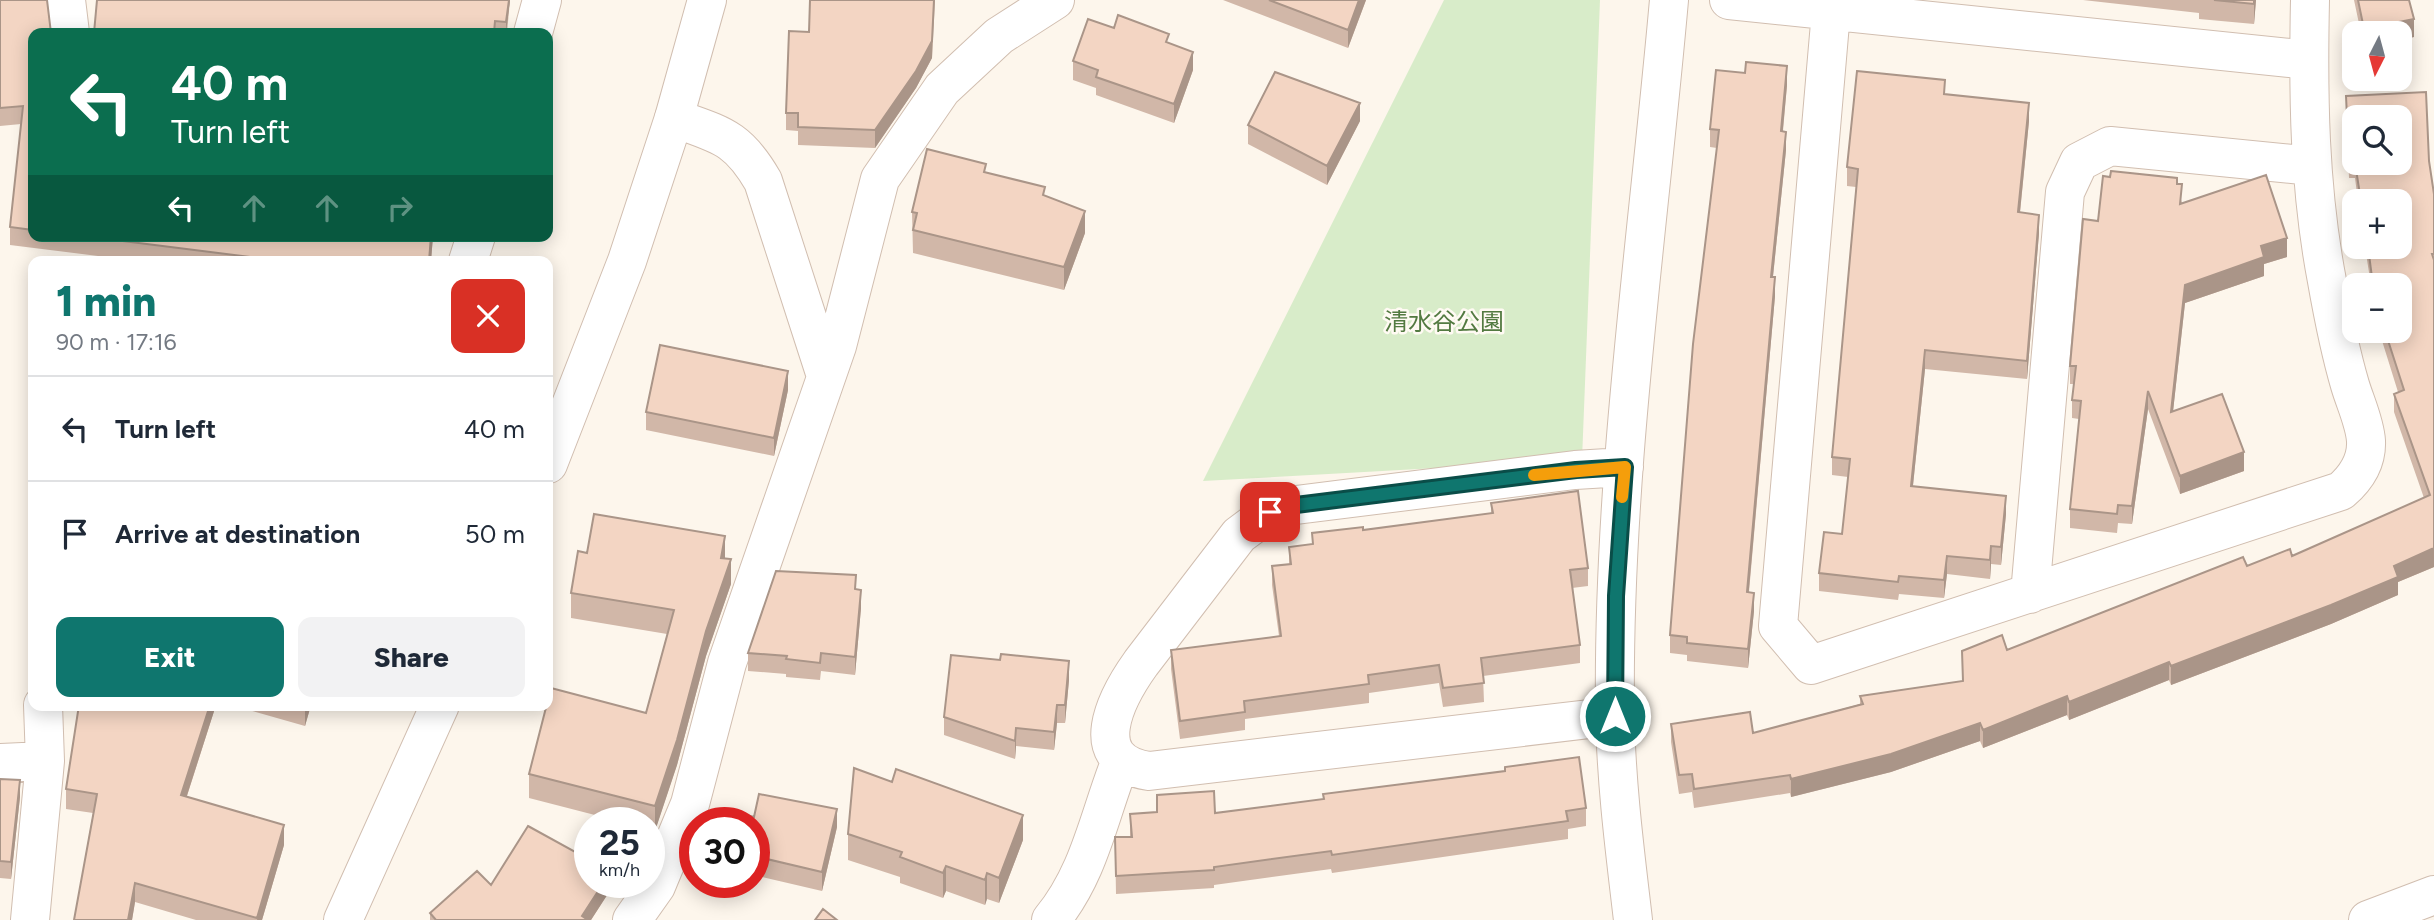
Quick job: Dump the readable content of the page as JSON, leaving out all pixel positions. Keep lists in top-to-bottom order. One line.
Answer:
{"parks":["清水谷公園"],"north":"bottom","page":{"map_buttons":["+","−"],"turn":["40 m","Turn left"],"heading":["1 min","90 m · 17:16"],"list":[{"name":"Turn left","value":"40 m"},{"name":"Arrive at destination","value":"50 m"}],"buttons":["Exit","Share"],"speed":"25 km/h","limit":"30"}}
